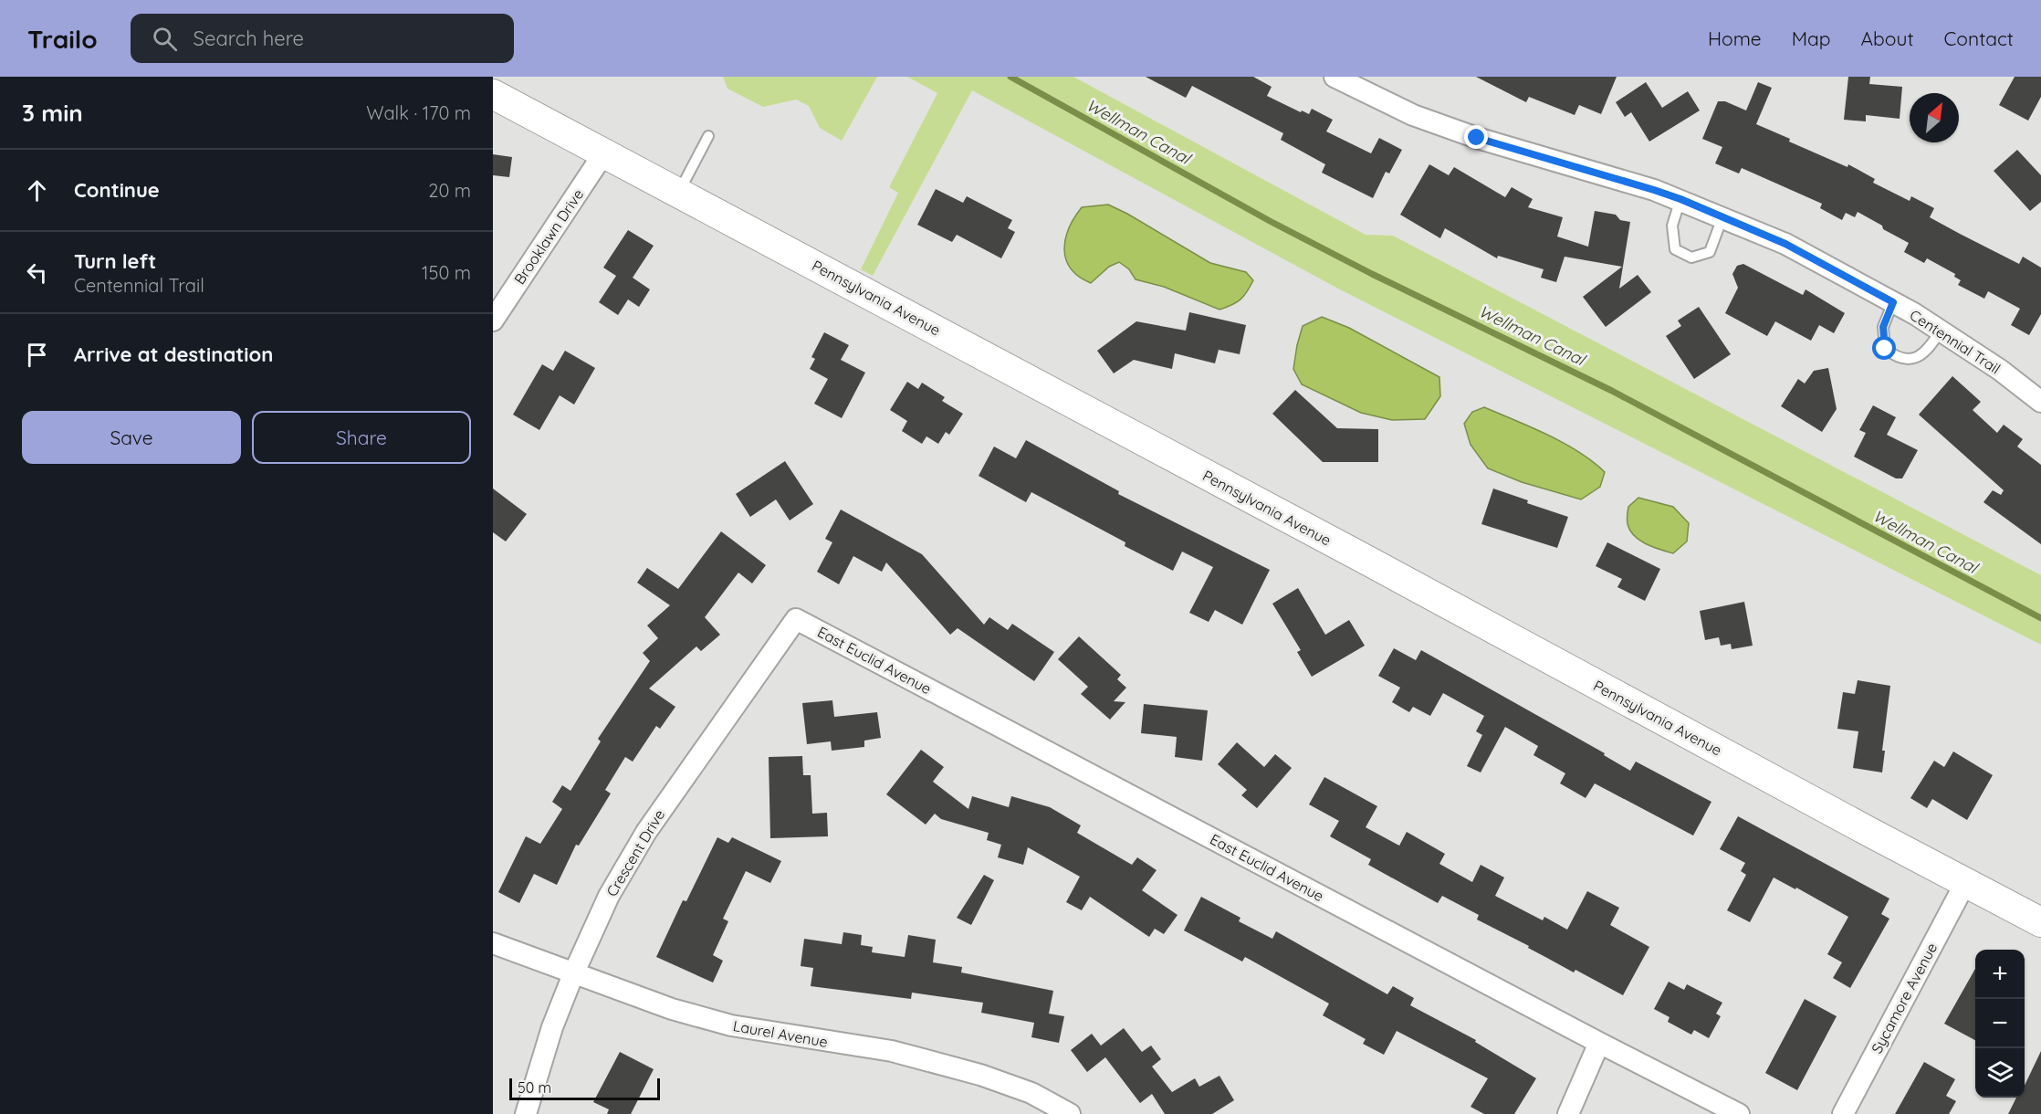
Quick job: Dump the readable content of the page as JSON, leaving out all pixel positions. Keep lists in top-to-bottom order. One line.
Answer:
{"streets":{"street":["Brooklawn Drive","Pennsylvania Avenue","Centennial Trail","East Euclid Avenue","Crescent Drive","Sycamore Avenue","Laurel Avenue"]},"crossings":[["Brooklawn Drive","Pennsylvania Avenue"],["Pennsylvania Avenue","Sycamore Avenue"],["East Euclid Avenue","Crescent Drive"],["Crescent Drive","Laurel Avenue"]],"water":["Wellman Canal"],"scale_bar":"50 m","north":"top right","page":{"header":"Trailo","search":"Search here","nav":["Home","Map","About","Contact"],"heading":["3 min","Walk · 170 m"],"list":[["Continue","20 m"],["Turn left","Centennial Trail","150 m"],"Arrive at destination"],"buttons":["Save","Share"],"map_buttons":["+","−"],"scale":"50 m"}}
